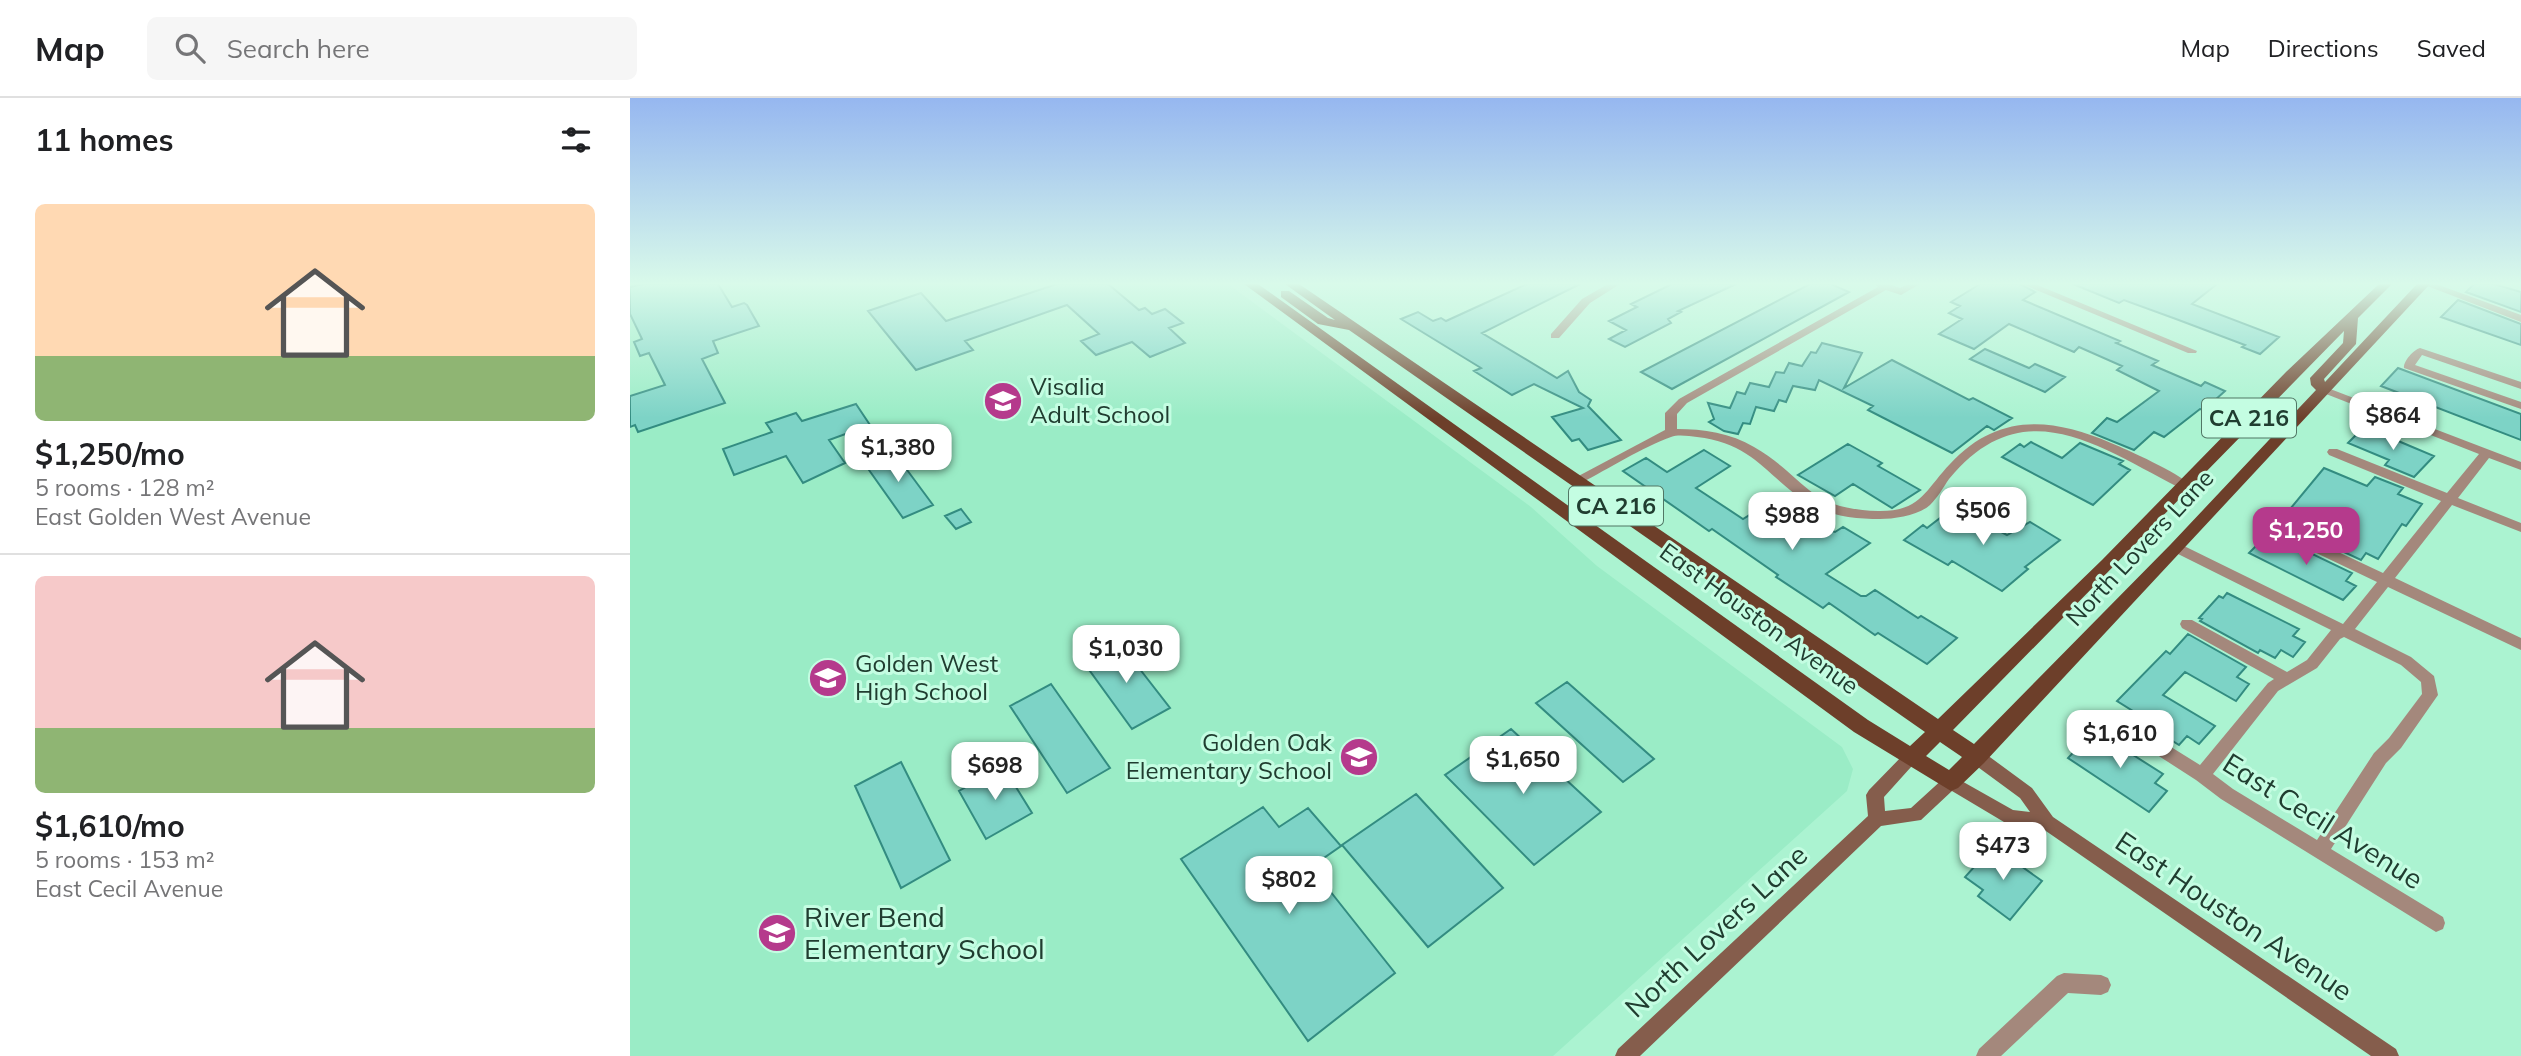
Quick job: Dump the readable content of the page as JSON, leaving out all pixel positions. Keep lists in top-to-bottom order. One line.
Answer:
{"streets":{"main road":["CA 216","North Lovers Lane","East Houston Avenue"],"street":["East Cecil Avenue"]},"crossings":[["North Lovers Lane","East Houston Avenue"]],"places":{"school or university":["Visalia Adult School","Golden West High School","Golden Oak Elementary School","River Bend Elementary School"]},"page":{"header":"Map","search":"Search here","nav":["Map","Directions","Saved"],"heading":"11 homes","list":[{"name":"$1,250/mo","note":"5 rooms · 128 m² · East Golden West Avenue"},{"name":"$1,610/mo","note":"5 rooms · 153 m² · East Cecil Avenue"}],"price":["$864","$1,380","$506","$988","$1,250","$1,030","$1,610","$1,650","$698","$473","$802"]}}
